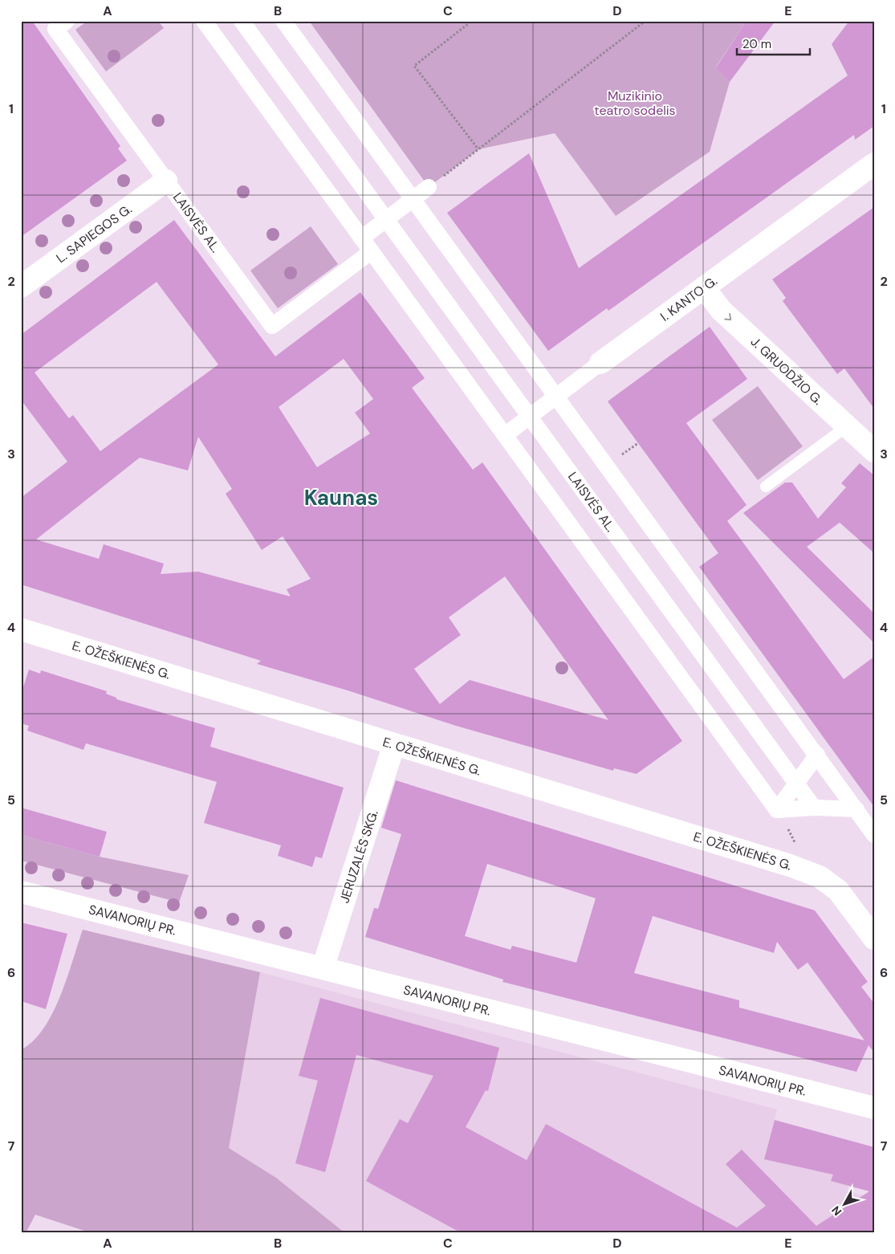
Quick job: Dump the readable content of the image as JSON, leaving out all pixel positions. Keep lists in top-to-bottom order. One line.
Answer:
{"streets":{"street":["LAISVĖS AL.","L. SAPIEGOS G.","I. KANTO G.","J. GRUODŽIO G.","E. OŽEŠKIENĖS G.","JERUZALĖS SKG.","SAVANORIŲ PR."]},"crossings":[["LAISVĖS AL.","L. SAPIEGOS G."],["LAISVĖS AL.","I. KANTO G."],["I. KANTO G.","J. GRUODŽIO G."],["E. OŽEŠKIENĖS G.","JERUZALĖS SKG."],["JERUZALĖS SKG.","SAVANORIŲ PR."]],"districts":["Kaunas"],"parks":["Muzikinio teatro sodelis"],"scale_bar":"20 m","north":"bottom left","grid":{"columns":["A","B","C","D","E"],"rows":["1","2","3","4","5","6","7"]}}
